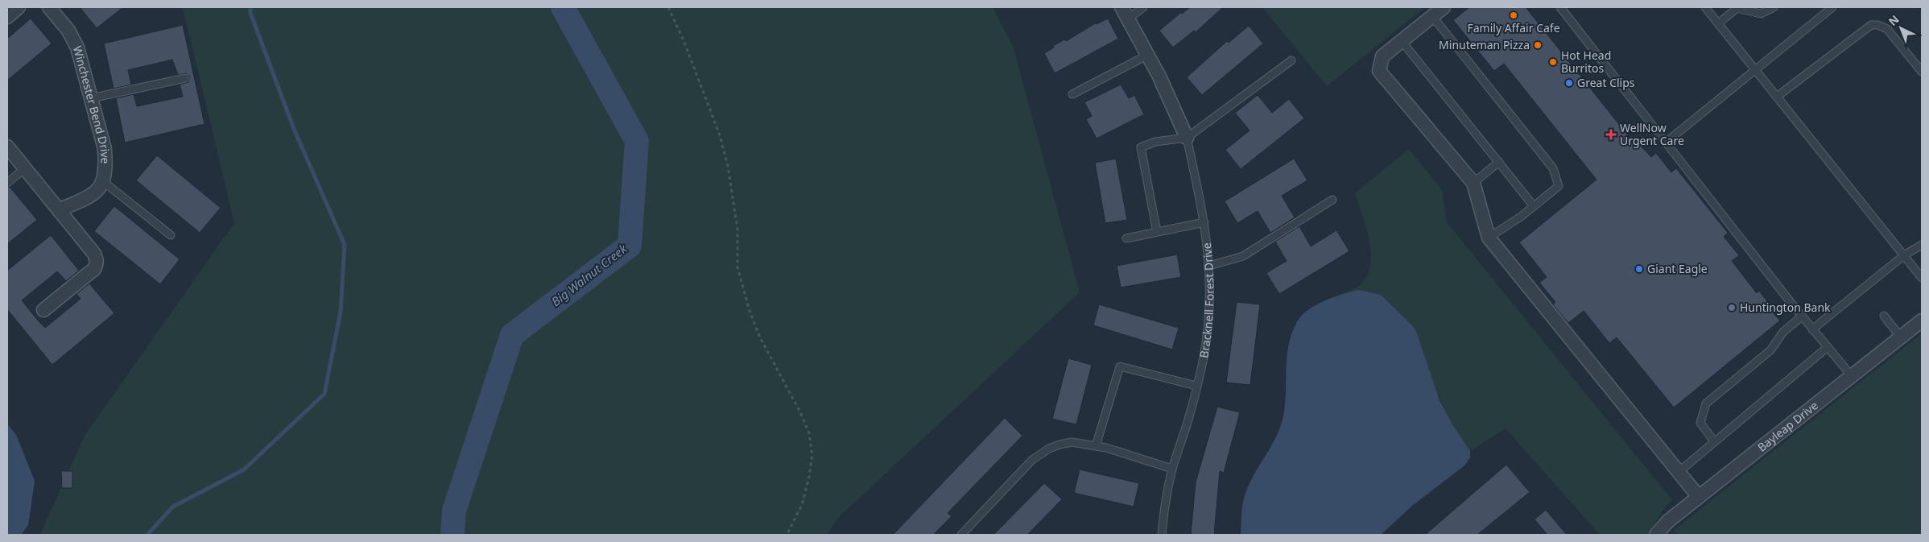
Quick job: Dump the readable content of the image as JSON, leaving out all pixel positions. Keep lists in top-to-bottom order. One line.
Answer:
{"streets":{"street":["Winchester Bend Drive","Bracknell Forest Drive","Bayleap Drive"]},"water":["Big Walnut Creek"],"places":{"other":["Family Affair Cafe","Minuteman Pizza","Hot Head Burritos","Great Clips","Giant Eagle","Huntington Bank"],"health":["WellNow Urgent Care"]},"north":"top left"}
